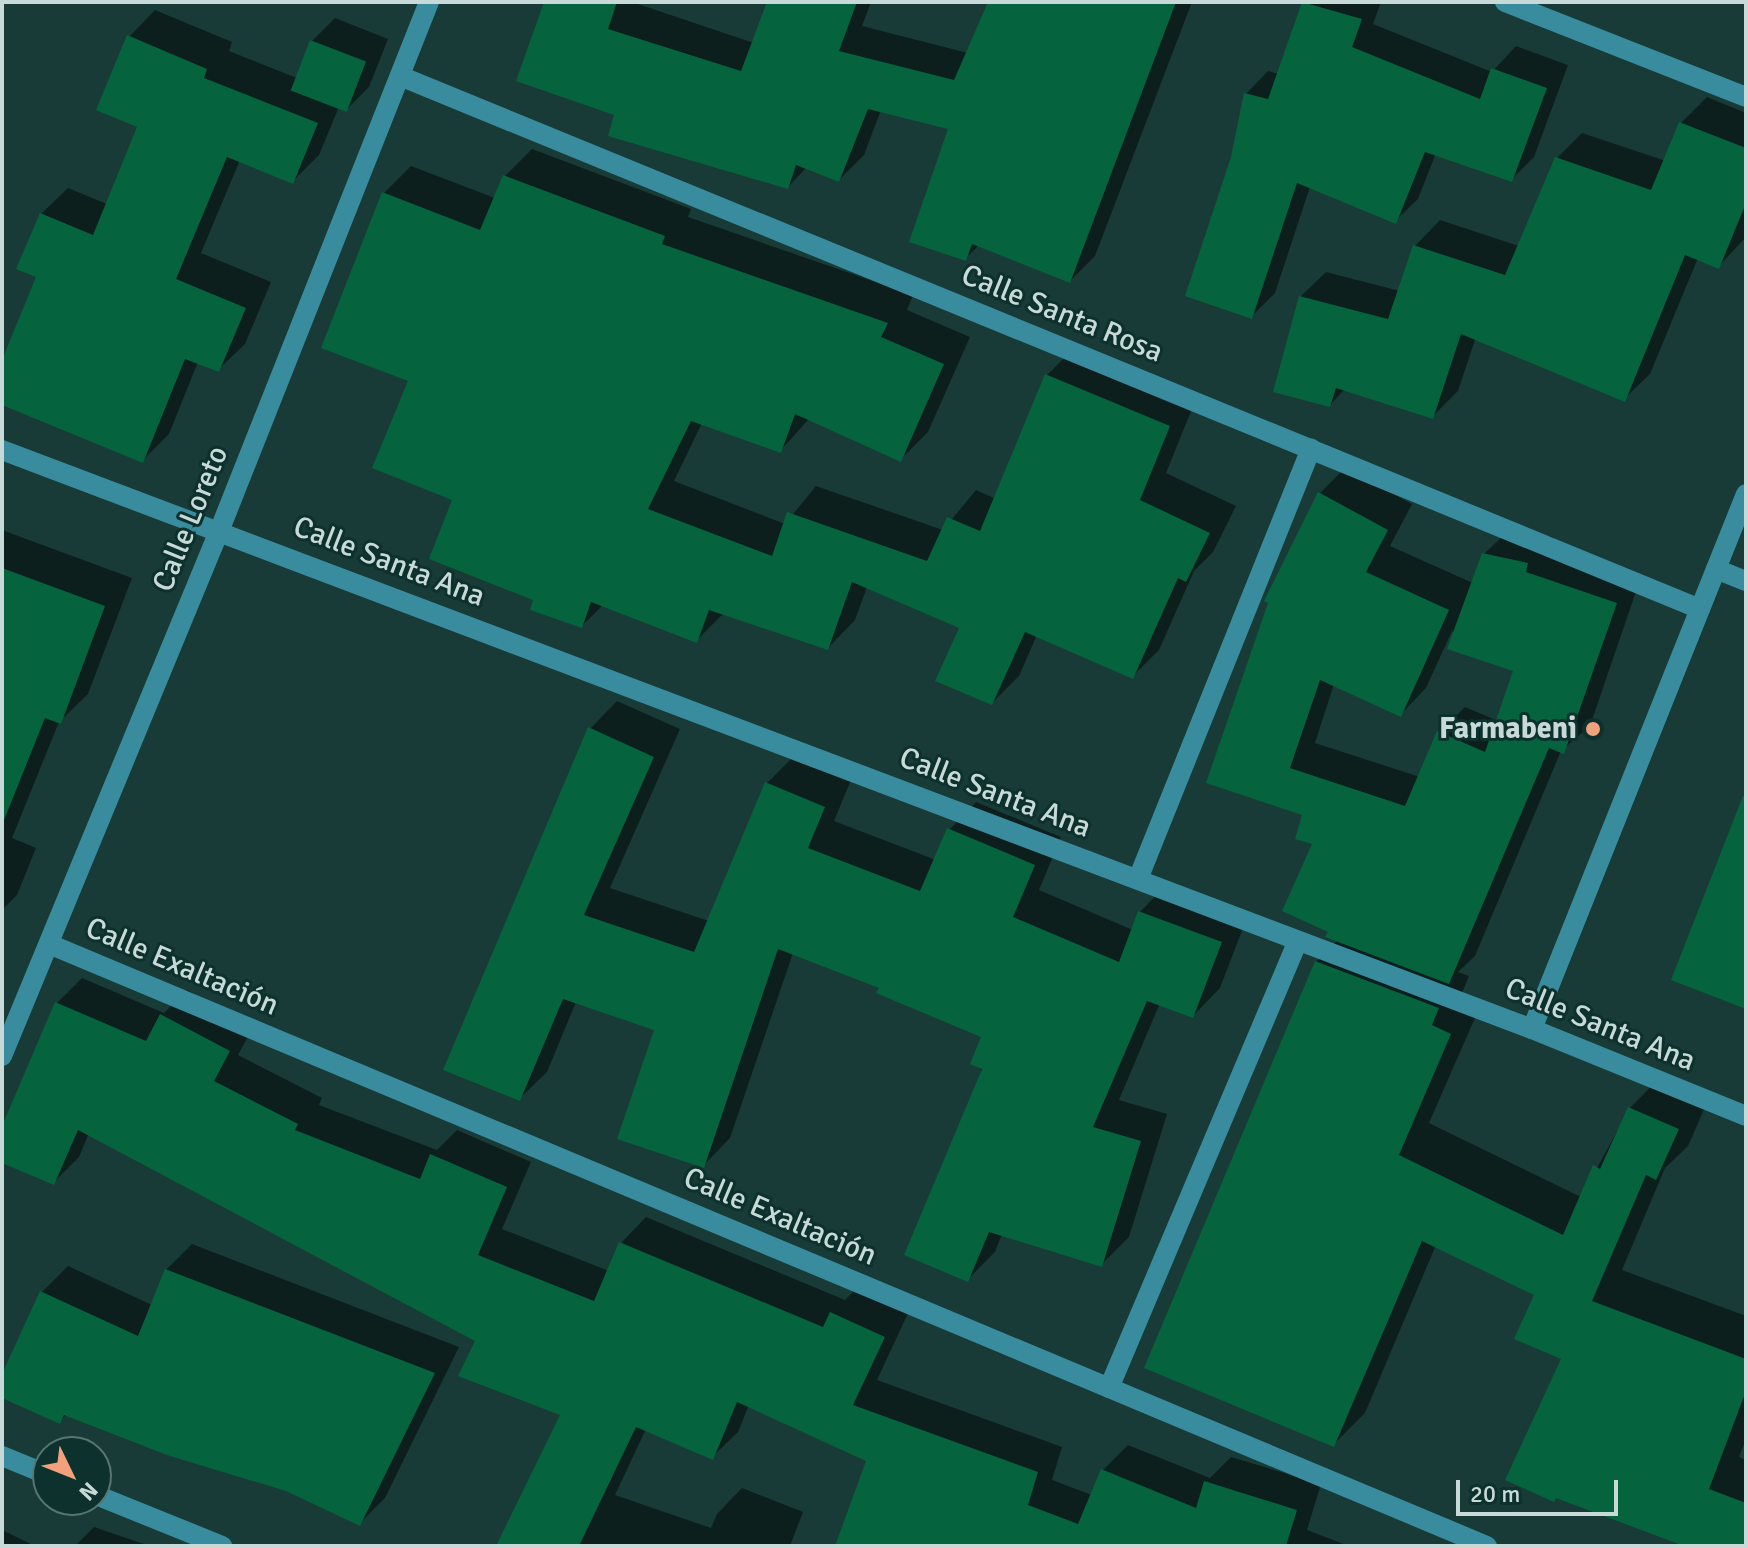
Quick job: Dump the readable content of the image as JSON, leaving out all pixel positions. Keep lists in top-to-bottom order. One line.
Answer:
{"streets":{"street":["Calle Santa Rosa","Calle Loreto","Calle Santa Ana","Calle Exaltación"]},"crossings":[["Calle Santa Rosa","Calle Loreto"],["Calle Loreto","Calle Santa Ana"],["Calle Loreto","Calle Exaltación"]],"places":["Farmabeni"],"scale_bar":"20 m","north":"bottom right"}
